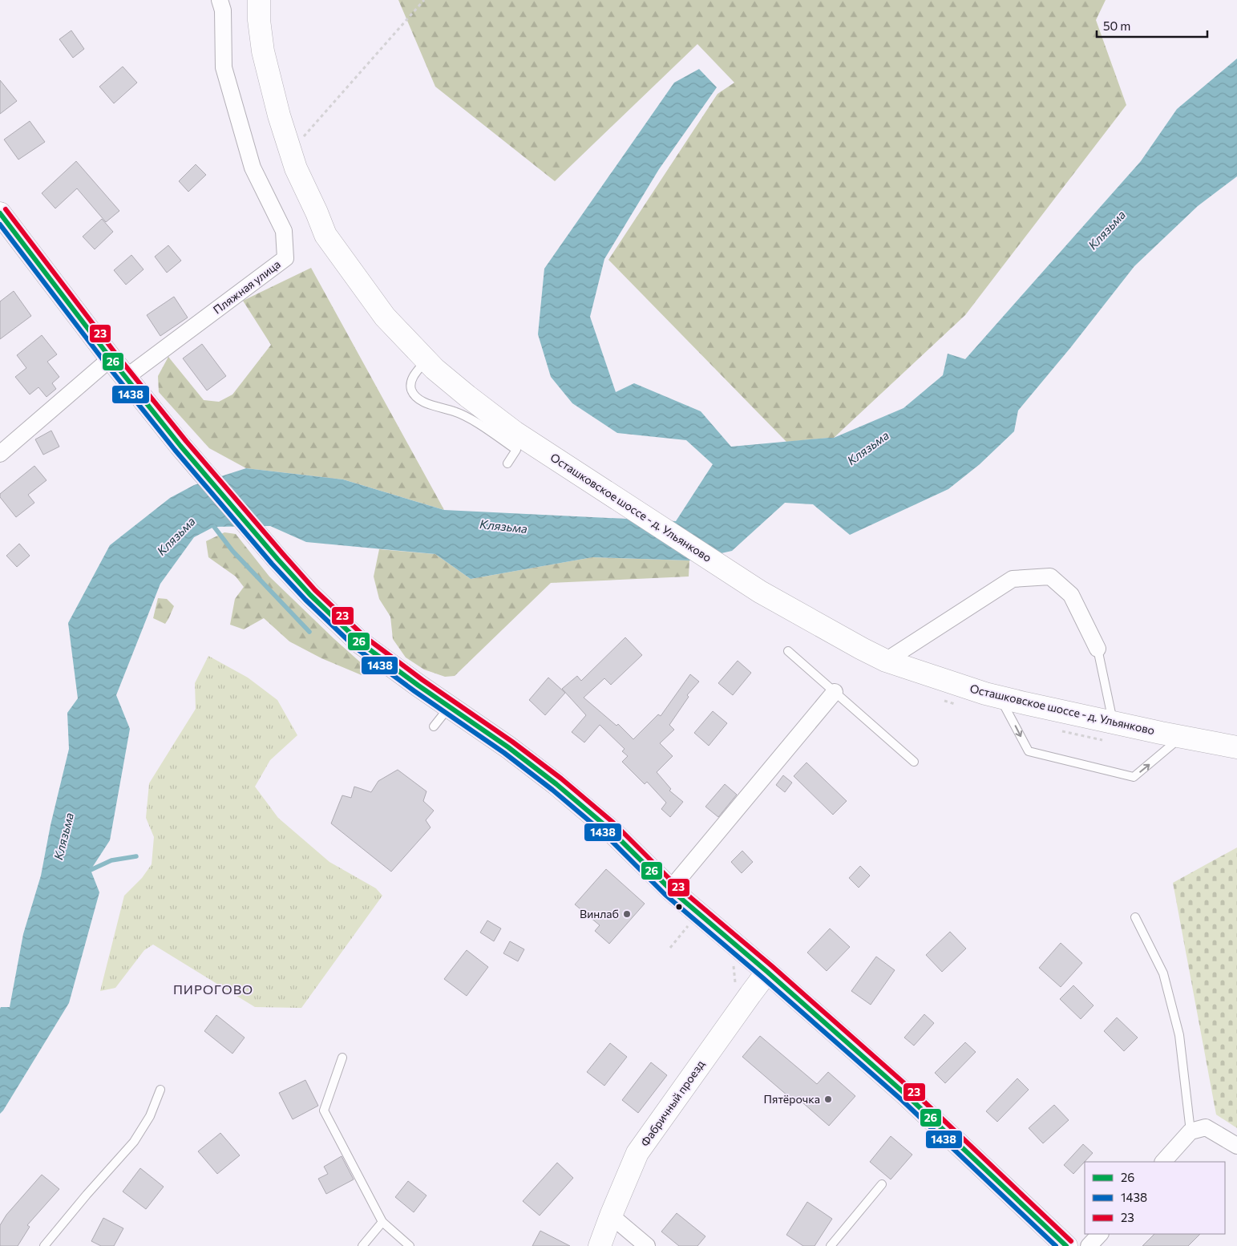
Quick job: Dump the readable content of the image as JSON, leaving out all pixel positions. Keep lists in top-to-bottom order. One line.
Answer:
{"streets":{"street":["Пляжная улица","Осташковское шоссе - д. Ульянково","Фабричный проезд"]},"districts":["ПИРОГОВО"],"water":["Клязьма"],"places":["Винлаб","Пятёрочка"],"lines":["transit line 23","transit line 26","transit line 1438"],"legend":["26","1438","23"],"scale_bar":"50 m"}
